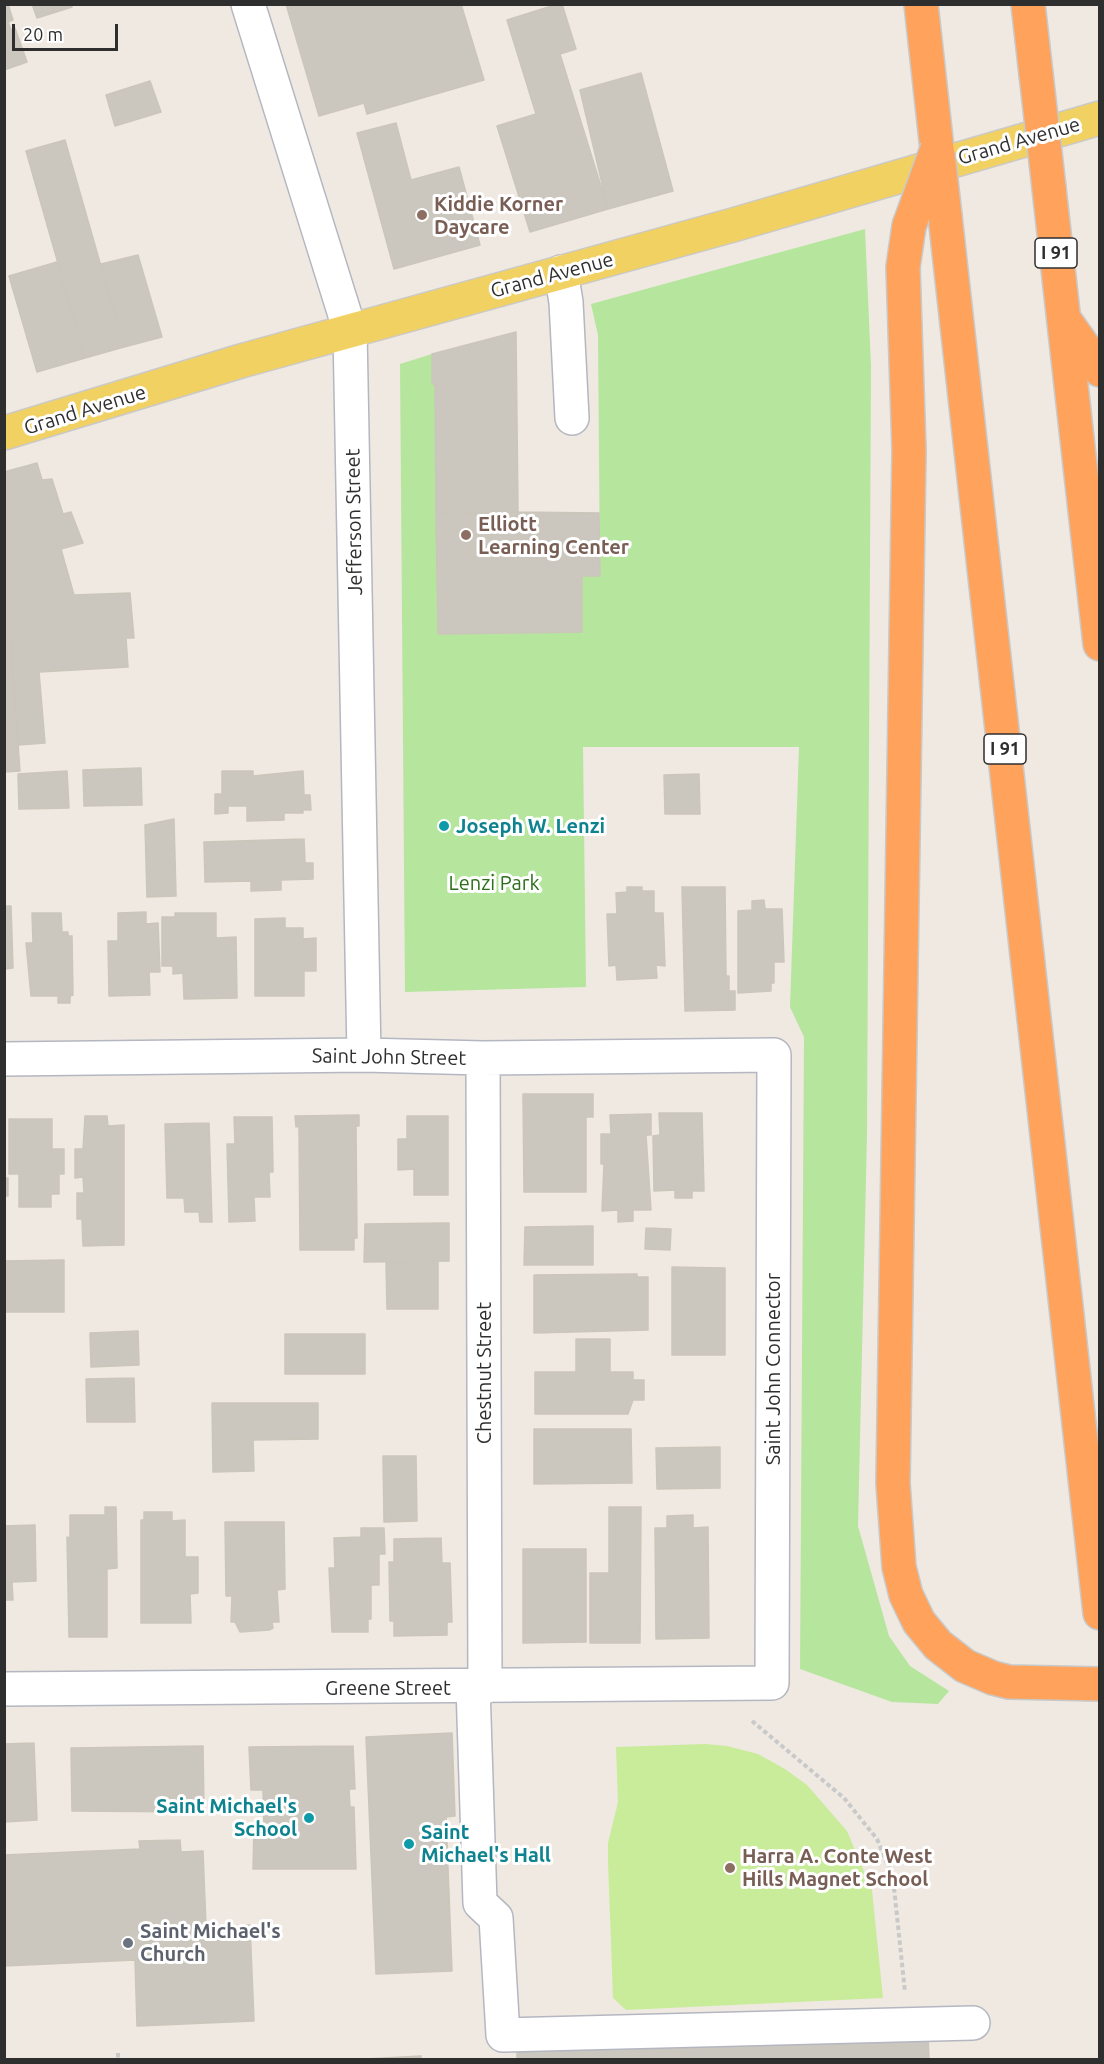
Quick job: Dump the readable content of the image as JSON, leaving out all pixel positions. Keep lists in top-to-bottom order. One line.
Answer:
{"streets":{"highway":["I 91"],"main road":["Grand Avenue"],"street":["Jefferson Street","Saint John Street","Saint John Connector","Chestnut Street","Greene Street"]},"crossings":[["Grand Avenue","Jefferson Street"],["Jefferson Street","Saint John Street"],["Saint John Street","Saint John Connector"],["Saint John Street","Chestnut Street"],["Saint John Connector","Greene Street"],["Chestnut Street","Greene Street"]],"parks":["Lenzi Park"],"places":["Kiddie Korner Daycare","Elliott Learning Center","Joseph W. Lenzi","Saint Michael's School","Saint Michael's Hall","Harra A. Conte West Hills Magnet School","Saint Michael's Church"],"scale_bar":"20 m"}
